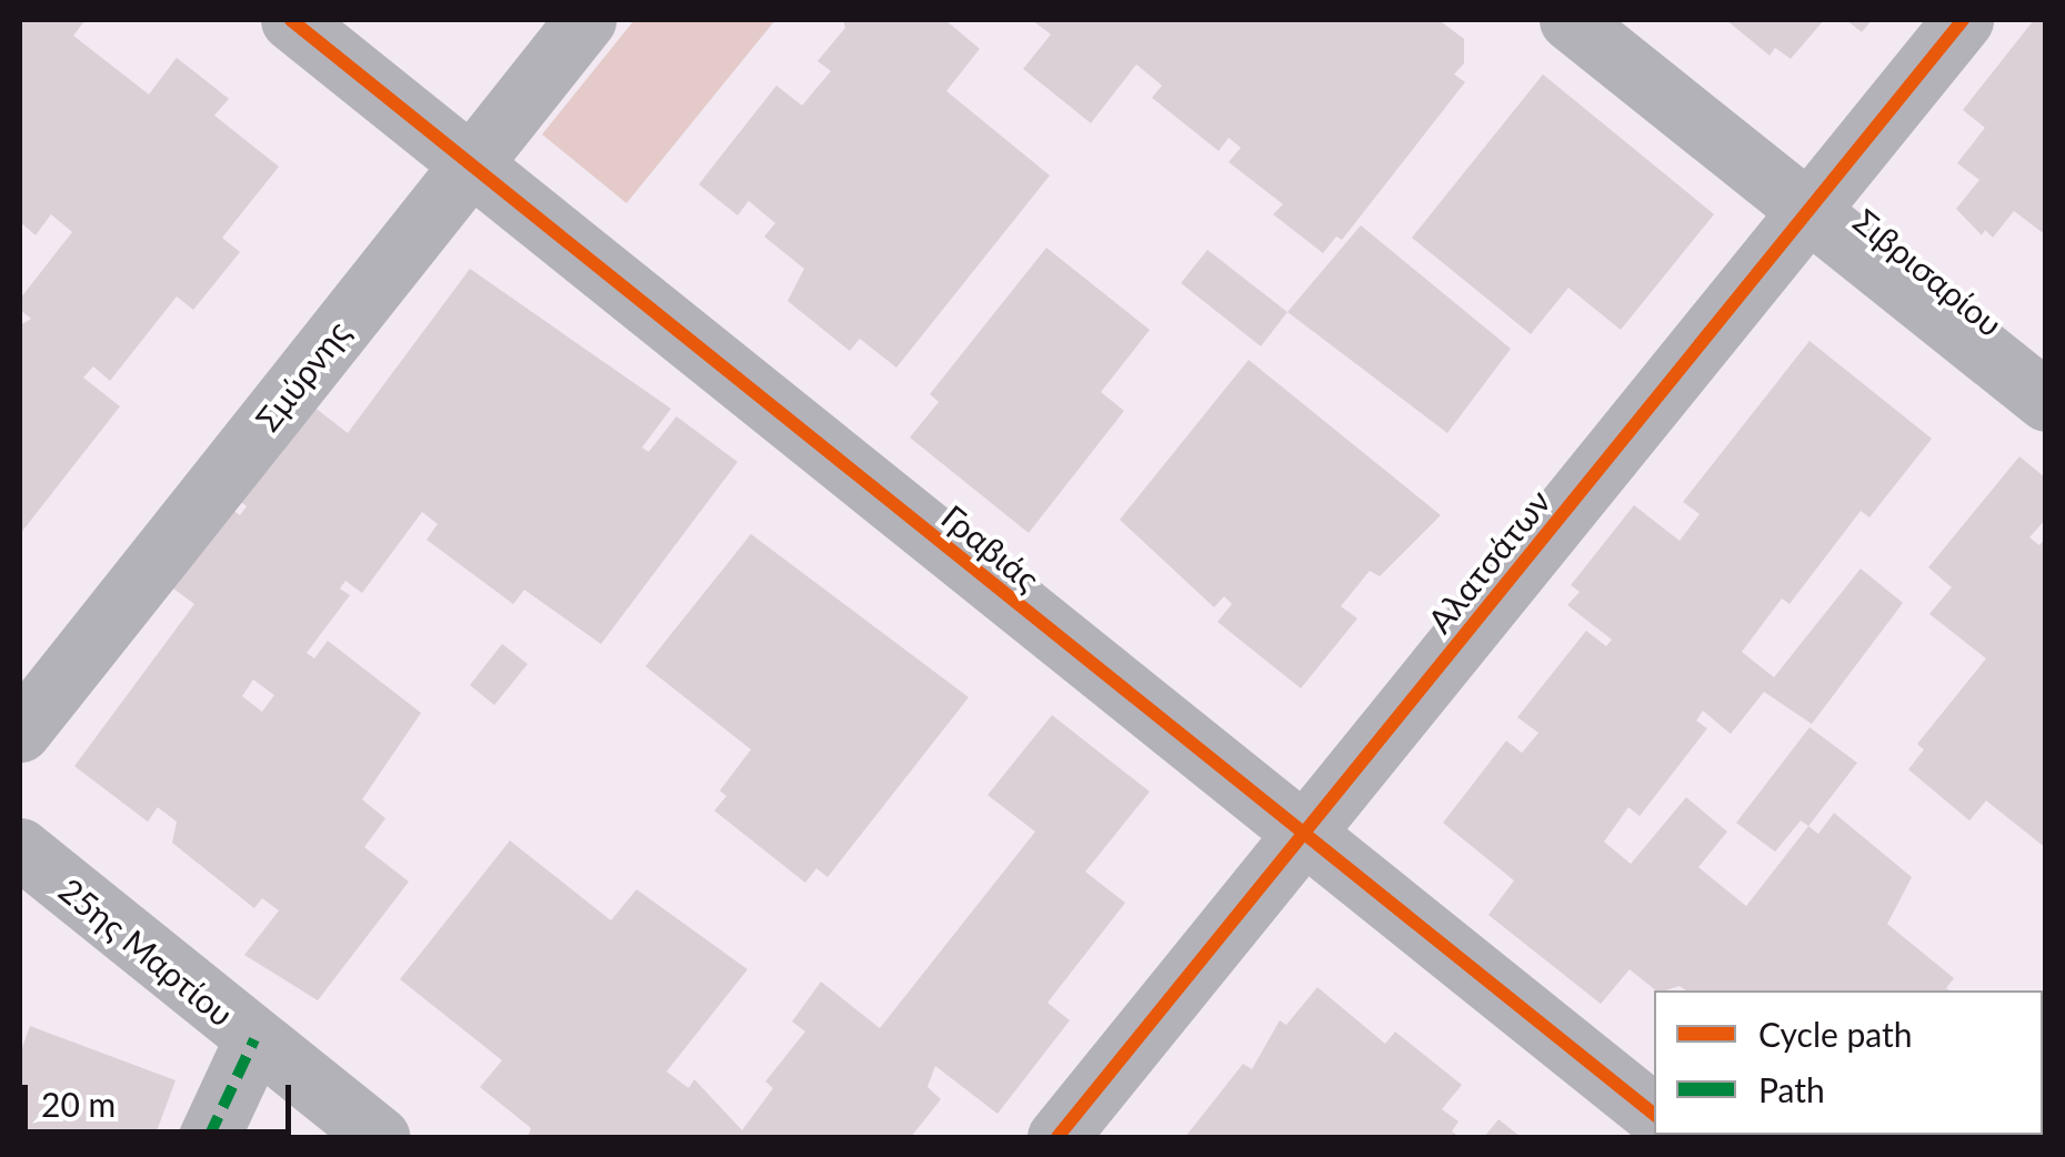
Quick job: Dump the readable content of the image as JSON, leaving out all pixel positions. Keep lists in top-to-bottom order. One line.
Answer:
{"streets":{"street":["Σιβρισαρίου","Σμύρνης","Γραβιάς","Αλατσάτων","25ης Μαρτίου"]},"crossings":[["Σιβρισαρίου","Αλατσάτων"],["Σμύρνης","Γραβιάς"],["Γραβιάς","Αλατσάτων"]],"legend":["Cycle path","Path"],"scale_bar":"20 m"}
